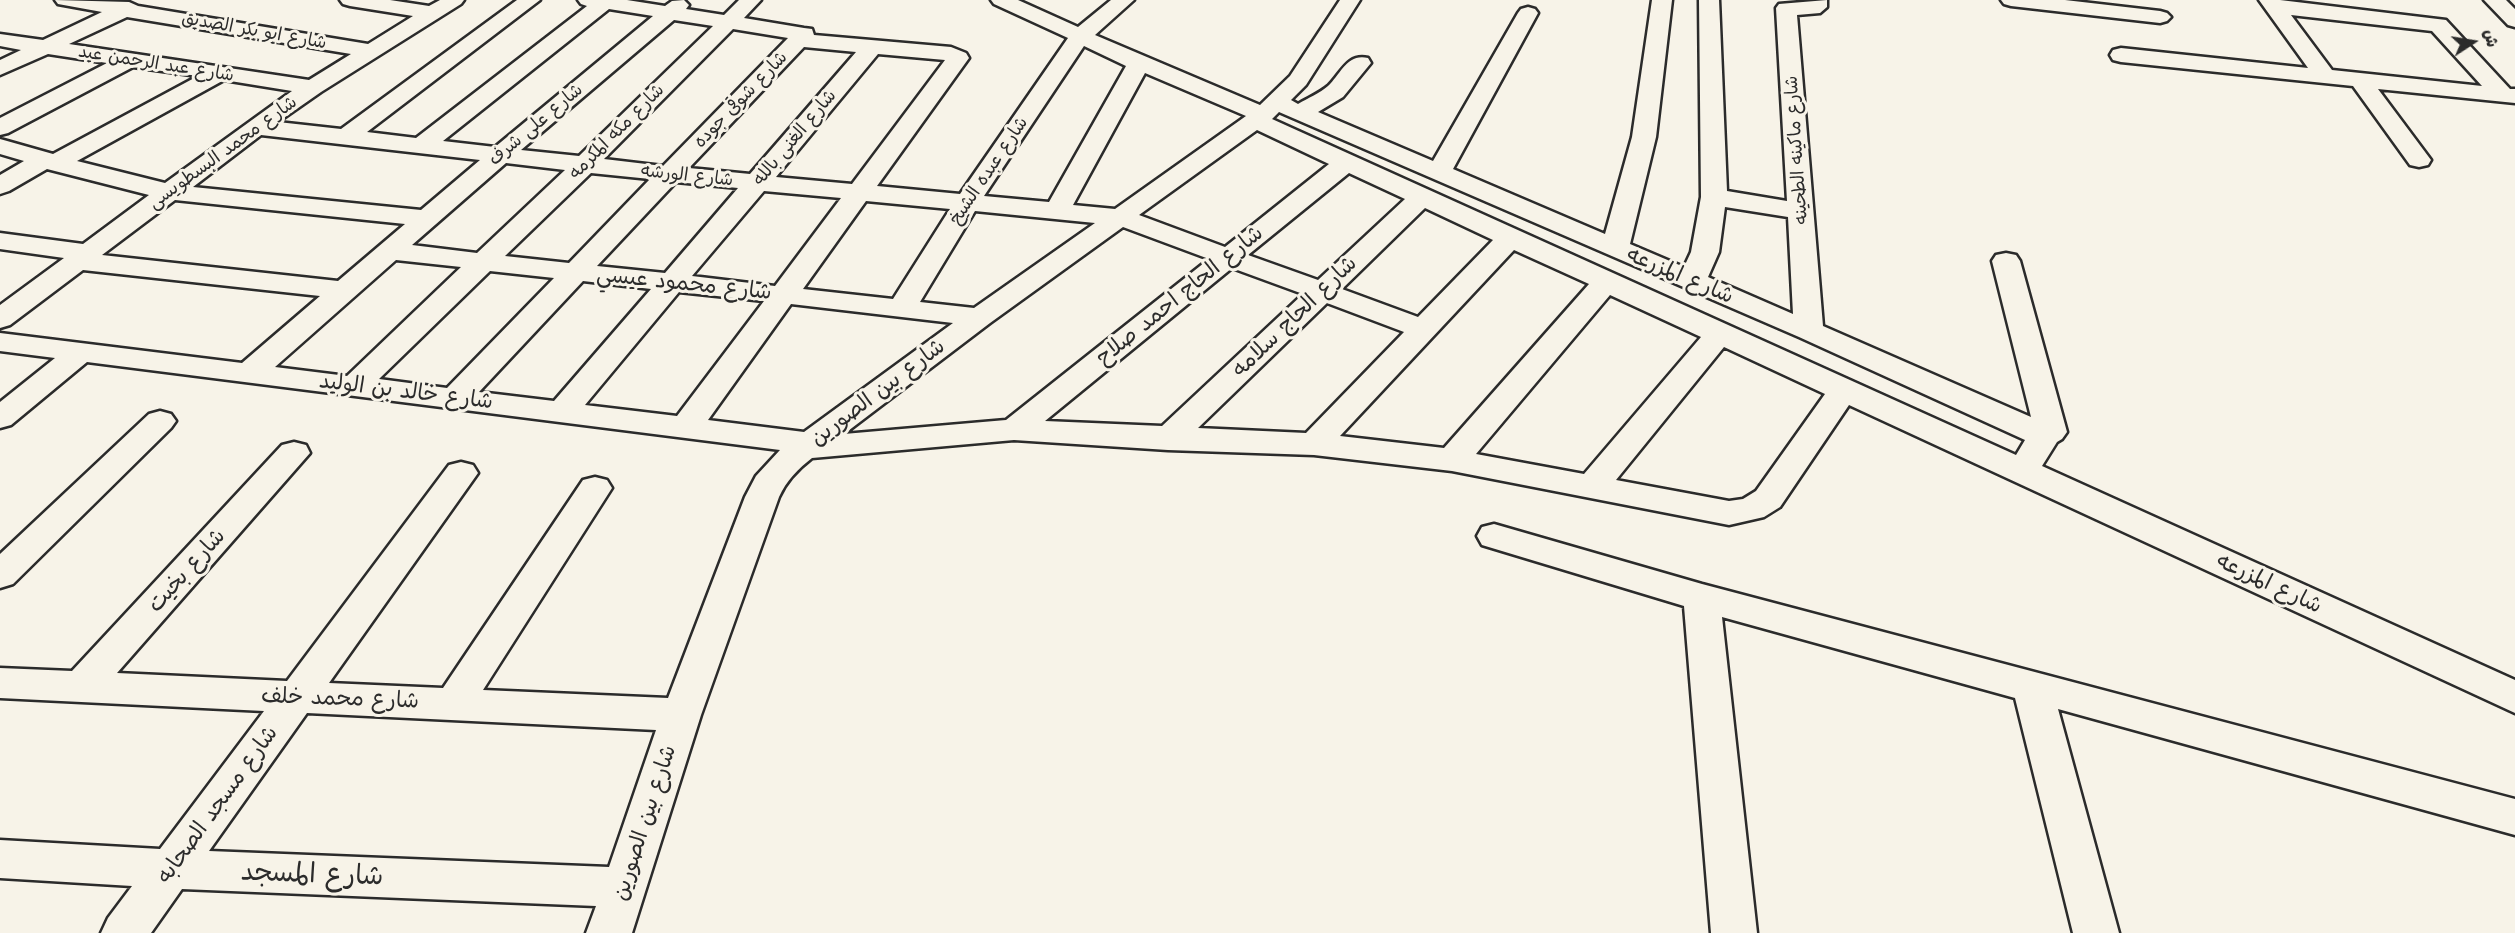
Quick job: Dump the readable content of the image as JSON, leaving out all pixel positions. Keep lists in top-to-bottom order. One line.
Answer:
{"streets":{"street":["شارع ابو بكر الصديق","شارع عبد الرحمن عيد","شارع شوقى جوده","شارع على شرف","شارع مكه المكرمه","شارع الغنى بالله","شارع ماكينه الطحينه","شارع محمد البسطويسى","شارع عبده الشيخ","شارع الورشه","شارع المزرعه","شارع محمود عيسي","شارع الحاج احمد صلاح","شارع الحاج سلامه","شارع خالد بن الوليد","شارع بين الصورين","شارع بخيت","شارع محمد خلف","شارع مسجد الصحابه","شارع المسجد"]},"crossings":[["شارع ابو بكر الصديق","شارع محمد البسطويسى"],["شارع عبد الرحمن عيد","شارع محمد البسطويسى"],["شارع شوقى جوده","شارع الورشه"],["شارع شوقى جوده","شارع محمود عيسي"],["شارع شوقى جوده","شارع خالد بن الوليد"],["شارع على شرف","شارع الورشه"],["شارع على شرف","شارع محمود عيسي"],["شارع على شرف","شارع خالد بن الوليد"],["شارع مكه المكرمه","شارع الورشه"],["شارع مكه المكرمه","شارع محمود عيسي"],["شارع مكه المكرمه","شارع خالد بن الوليد"],["شارع الغنى بالله","شارع الورشه"],["شارع الغنى بالله","شارع محمود عيسي"],["شارع الغنى بالله","شارع خالد بن الوليد"],["شارع ماكينه الطحينه","شارع المزرعه"],["شارع محمد البسطويسى","شارع الورشه"],["شارع عبده الشيخ","شارع الورشه"],["شارع عبده الشيخ","شارع محمود عيسي"],["شارع الورشه","شارع الحاج احمد صلاح"],["شارع الورشه","شارع الحاج سلامه"],["شارع الورشه","شارع بين الصورين"],["شارع المزرعه","شارع الحاج احمد صلاح"],["شارع المزرعه","شارع الحاج سلامه"],["شارع المزرعه","شارع خالد بن الوليد"],["شارع المزرعه","شارع بين الصورين"],["شارع محمود عيسي","شارع بين الصورين"],["شارع الحاج احمد صلاح","شارع خالد بن الوليد"],["شارع الحاج سلامه","شارع خالد بن الوليد"],["شارع خالد بن الوليد","شارع بين الصورين"],["شارع بين الصورين","شارع محمد خلف"],["شارع بين الصورين","شارع المسجد"],["شارع بخيت","شارع محمد خلف"],["شارع محمد خلف","شارع مسجد الصحابه"],["شارع مسجد الصحابه","شارع المسجد"]],"north":"right"}
